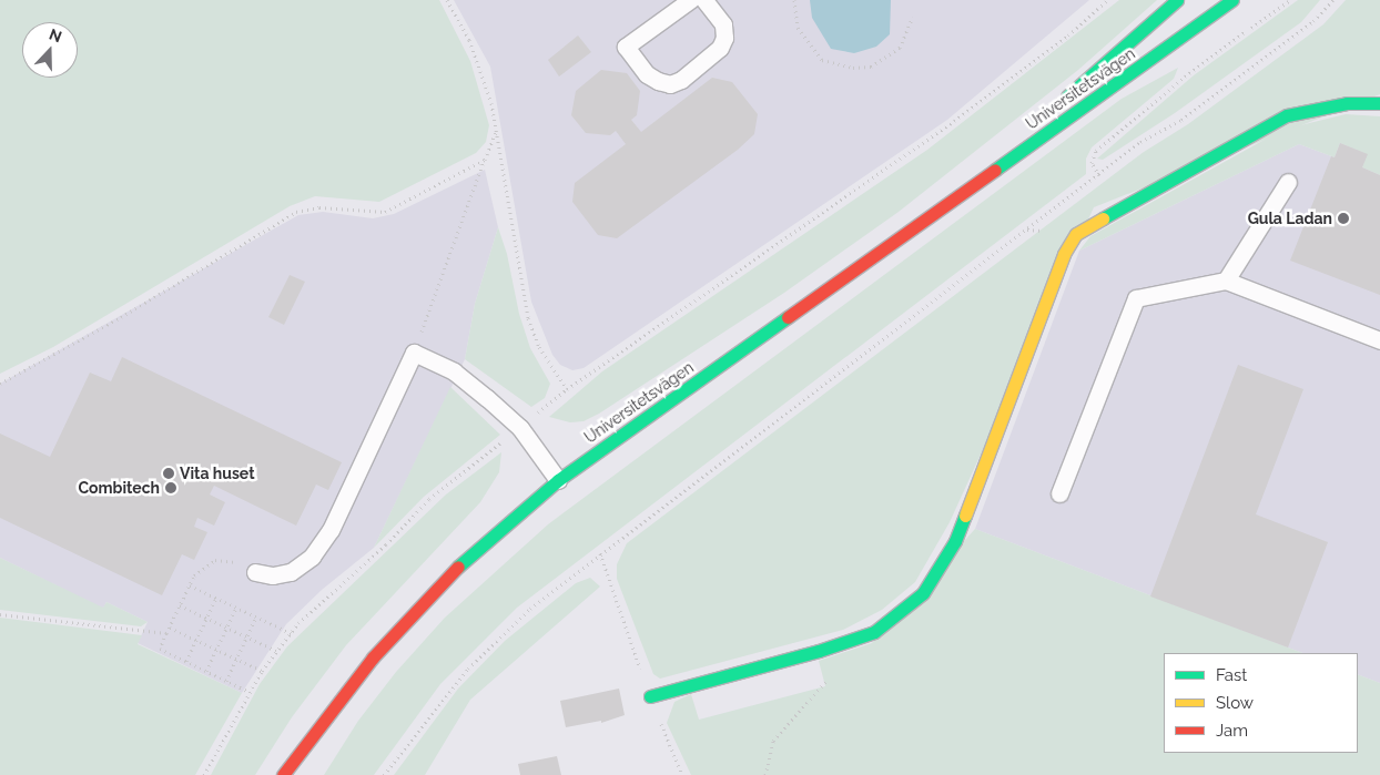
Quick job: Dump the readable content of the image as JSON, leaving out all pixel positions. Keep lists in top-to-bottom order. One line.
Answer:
{"streets":{"main road":["Universitetsvägen"]},"places":["Gula Ladan","Vita huset","Combitech"],"legend":["Fast","Slow","Jam"],"north":"top"}
